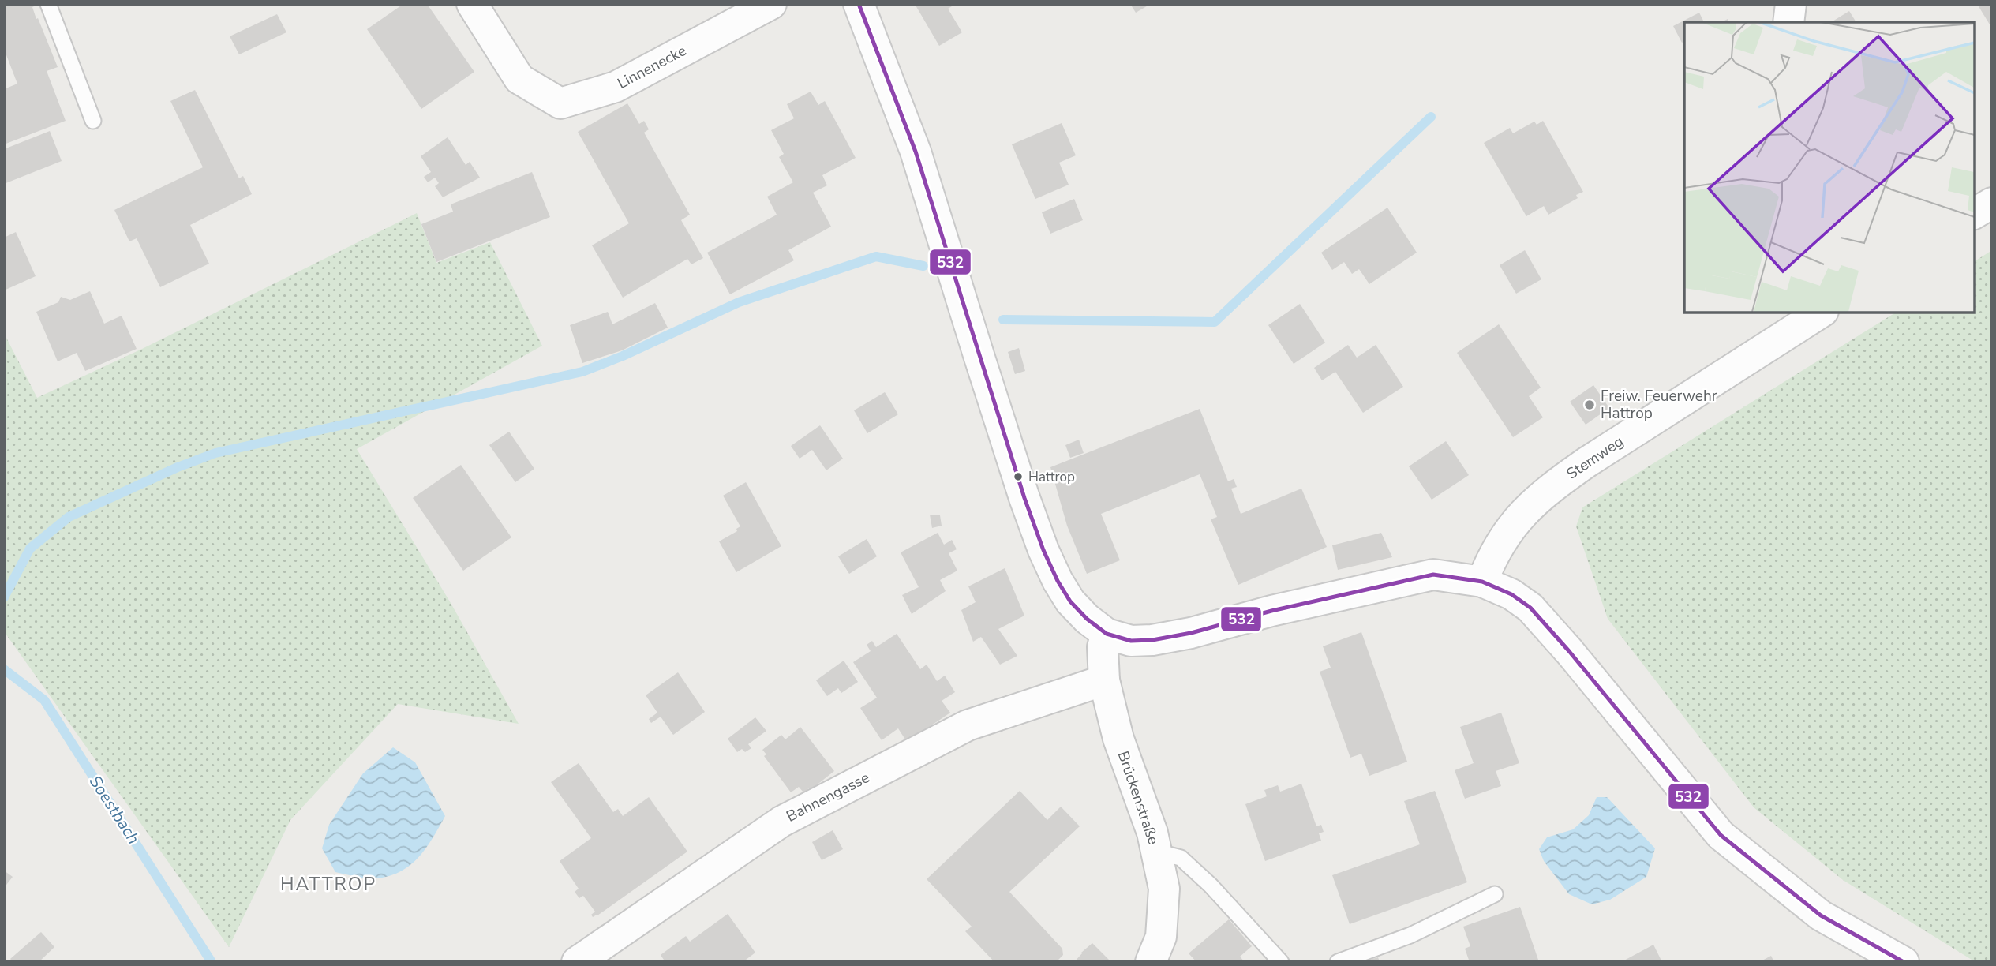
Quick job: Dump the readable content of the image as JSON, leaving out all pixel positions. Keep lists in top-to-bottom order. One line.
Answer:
{"streets":{"street":["Linnenecke","Stemweg","Bahnengasse","Brückenstraße"]},"crossings":[["Bahnengasse","Brückenstraße"]],"districts":["HATTROP"],"water":["Soestbach"],"places":["Freiw. Feuerwehr Hattrop","Hattrop"],"lines":["transit line 532"]}
